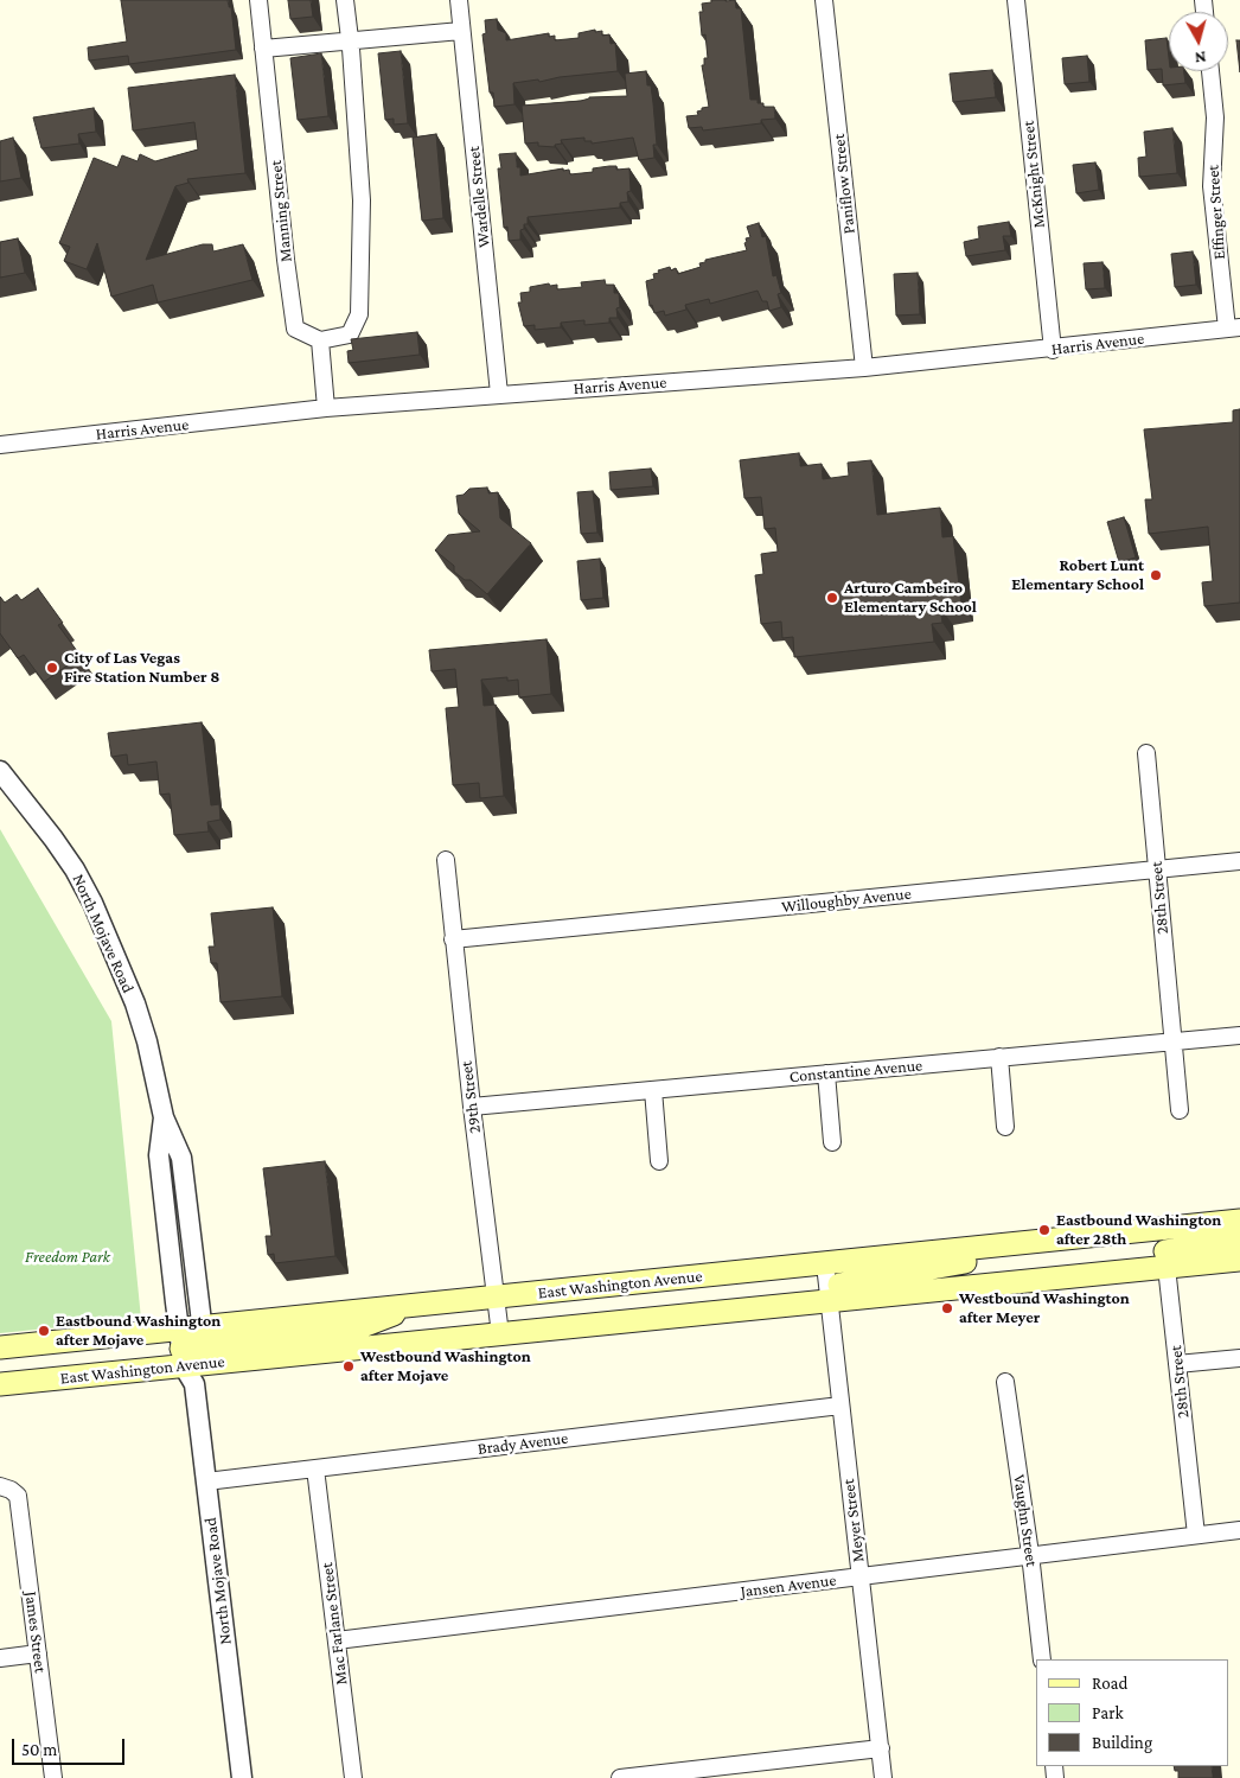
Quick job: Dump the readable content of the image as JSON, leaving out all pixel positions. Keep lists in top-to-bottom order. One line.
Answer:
{"streets":{"main road":["East Washington Avenue"],"street":["McKnight Street","Paniflow Street","Wardelle Street","Manning Street","Effinger Street","Harris Avenue","28th Street","Willoughby Avenue","North Mojave Road","Constantine Avenue","29th Street","Brady Avenue","Meyer Street","Vaughn Street","Jansen Avenue","Mac Farlane Street","James Street"]},"crossings":[["McKnight Street","Harris Avenue"],["Paniflow Street","Harris Avenue"],["Wardelle Street","Harris Avenue"],["Effinger Street","Harris Avenue"],["28th Street","Willoughby Avenue"],["28th Street","Constantine Avenue"],["28th Street","East Washington Avenue"],["28th Street","Jansen Avenue"],["Willoughby Avenue","29th Street"],["North Mojave Road","East Washington Avenue"],["North Mojave Road","Brady Avenue"],["Constantine Avenue","29th Street"],["29th Street","East Washington Avenue"],["East Washington Avenue","Meyer Street"],["Brady Avenue","Meyer Street"],["Brady Avenue","Mac Farlane Street"],["Meyer Street","Jansen Avenue"],["Vaughn Street","Jansen Avenue"],["Jansen Avenue","Mac Farlane Street"]],"parks":["Freedom Park"],"places":["Robert Lunt Elementary School","Arturo Cambeiro Elementary School","City of Las Vegas Fire Station Number 8","Eastbound Washington after 28th","Westbound Washington after Meyer","Eastbound Washington after Mojave","Westbound Washington after Mojave"],"legend":["Road","Park","Building"],"scale_bar":"50 m","north":"bottom"}
